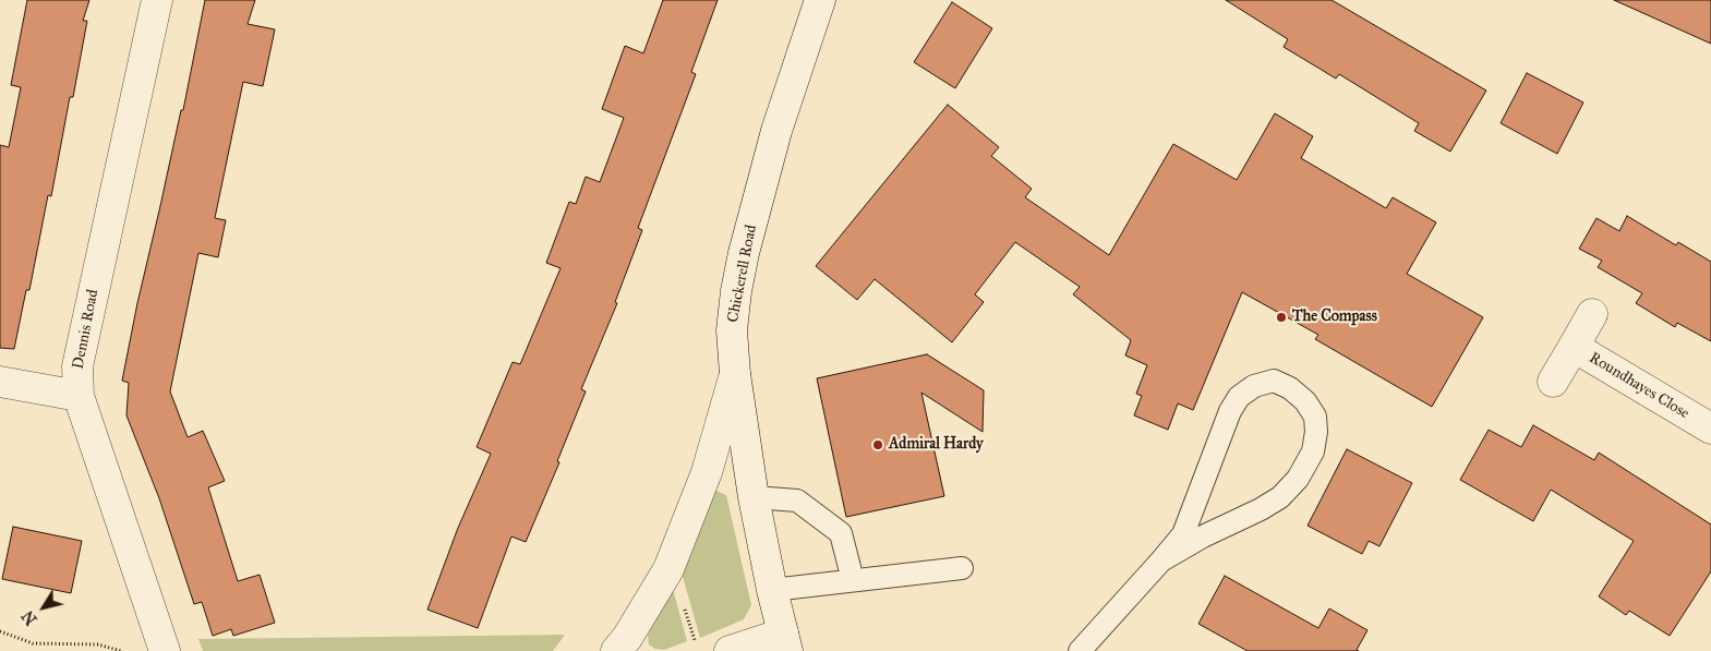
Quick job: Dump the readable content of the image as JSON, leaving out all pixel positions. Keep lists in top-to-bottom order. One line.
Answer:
{"streets":{"street":["Chickerell Road","Dennis Road","Roundhayes Close"]},"places":["The Compass","Admiral Hardy"],"north":"bottom left"}
